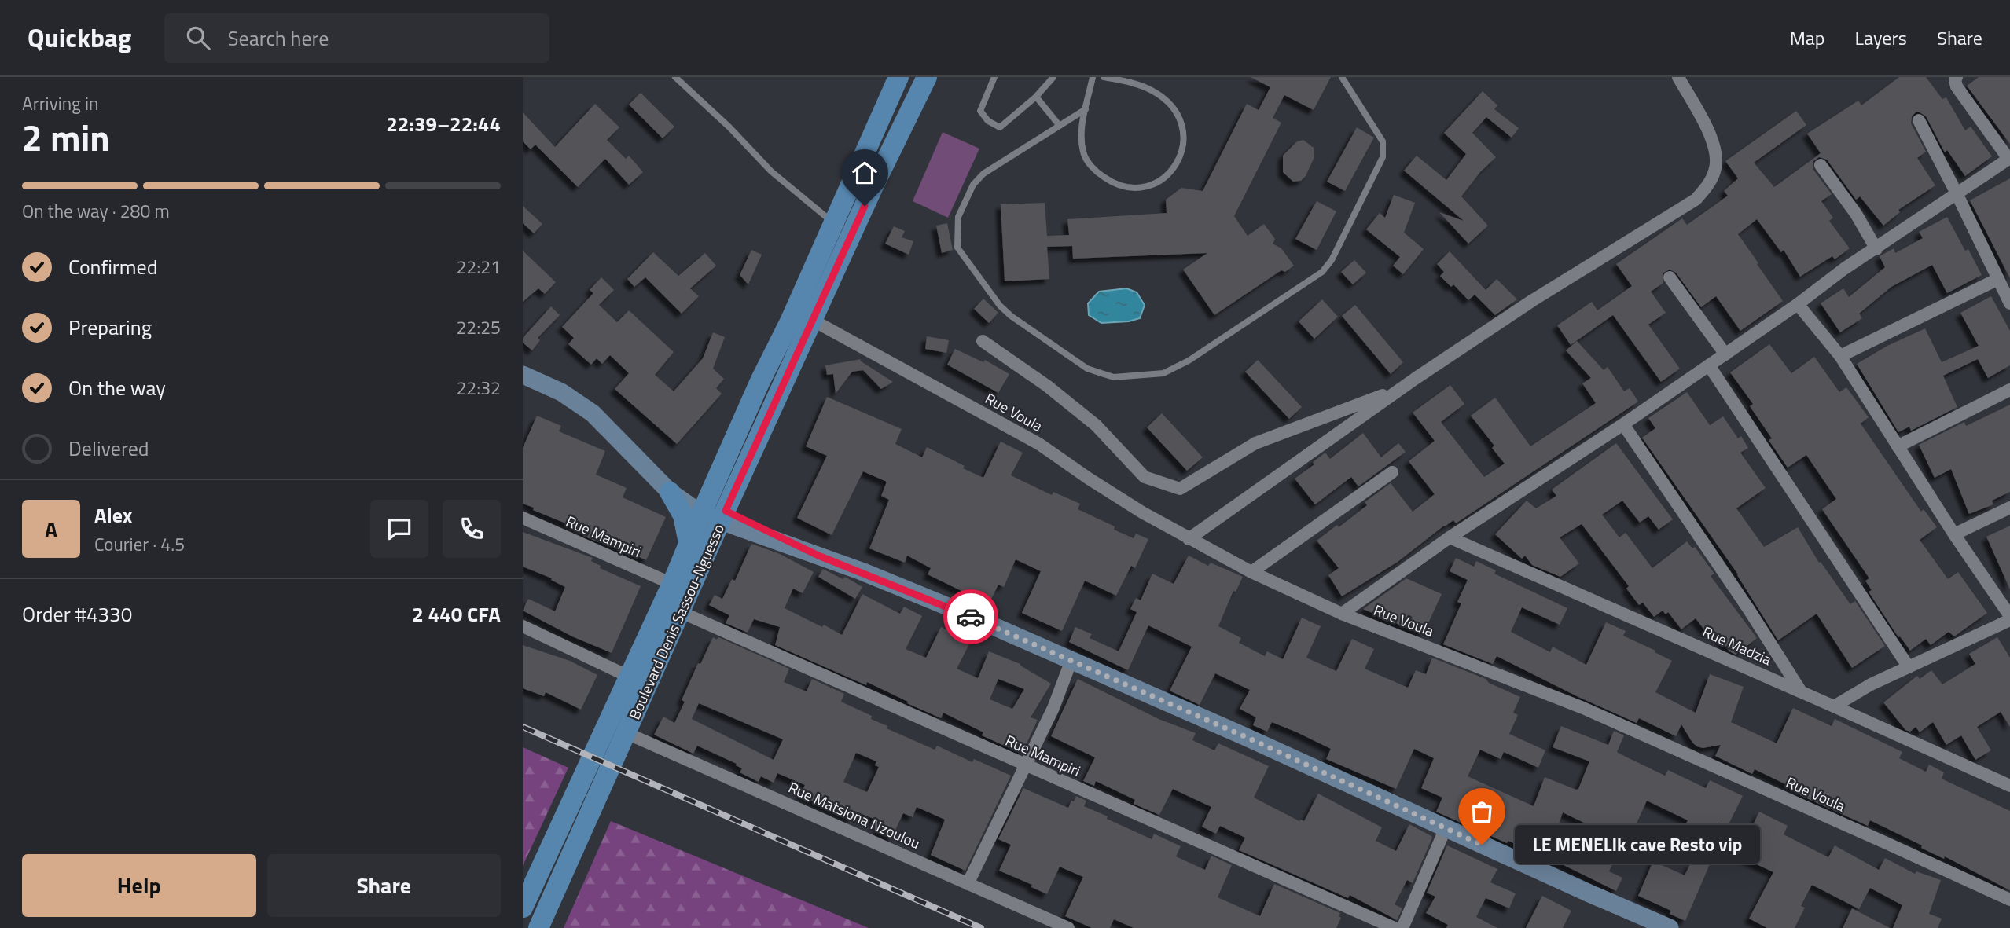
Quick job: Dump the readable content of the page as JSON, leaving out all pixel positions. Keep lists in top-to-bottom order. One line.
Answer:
{"streets":{"main road":["Boulevard Denis Sassou-Nguesso"],"street":["Rue Voula","Rue Mampiri","Rue Madzia","Rue Matsiona Nzoulou"]},"crossings":[["Rue Voula","Boulevard Denis Sassou-Nguesso"],["Rue Mampiri","Boulevard Denis Sassou-Nguesso"],["Boulevard Denis Sassou-Nguesso","Rue Matsiona Nzoulou"]],"places":["LE MENELIk cave Resto vip"],"page":{"header":"Quickbag","search":"Search here","nav":["Map","Layers","Share"],"heading":["2 min","Arriving in","22:39–22:44"],"panel":["Alex","Courier · 4.5","Order #4330","2 440 CFA"],"bar":"On the way · 280 m","list":[["Confirmed","22:21"],["Preparing","22:25"],["On the way","22:32"],"Delivered"],"round":"A","bubble":"LE MENELIk cave Resto vip","buttons":["Help","Share"]}}
